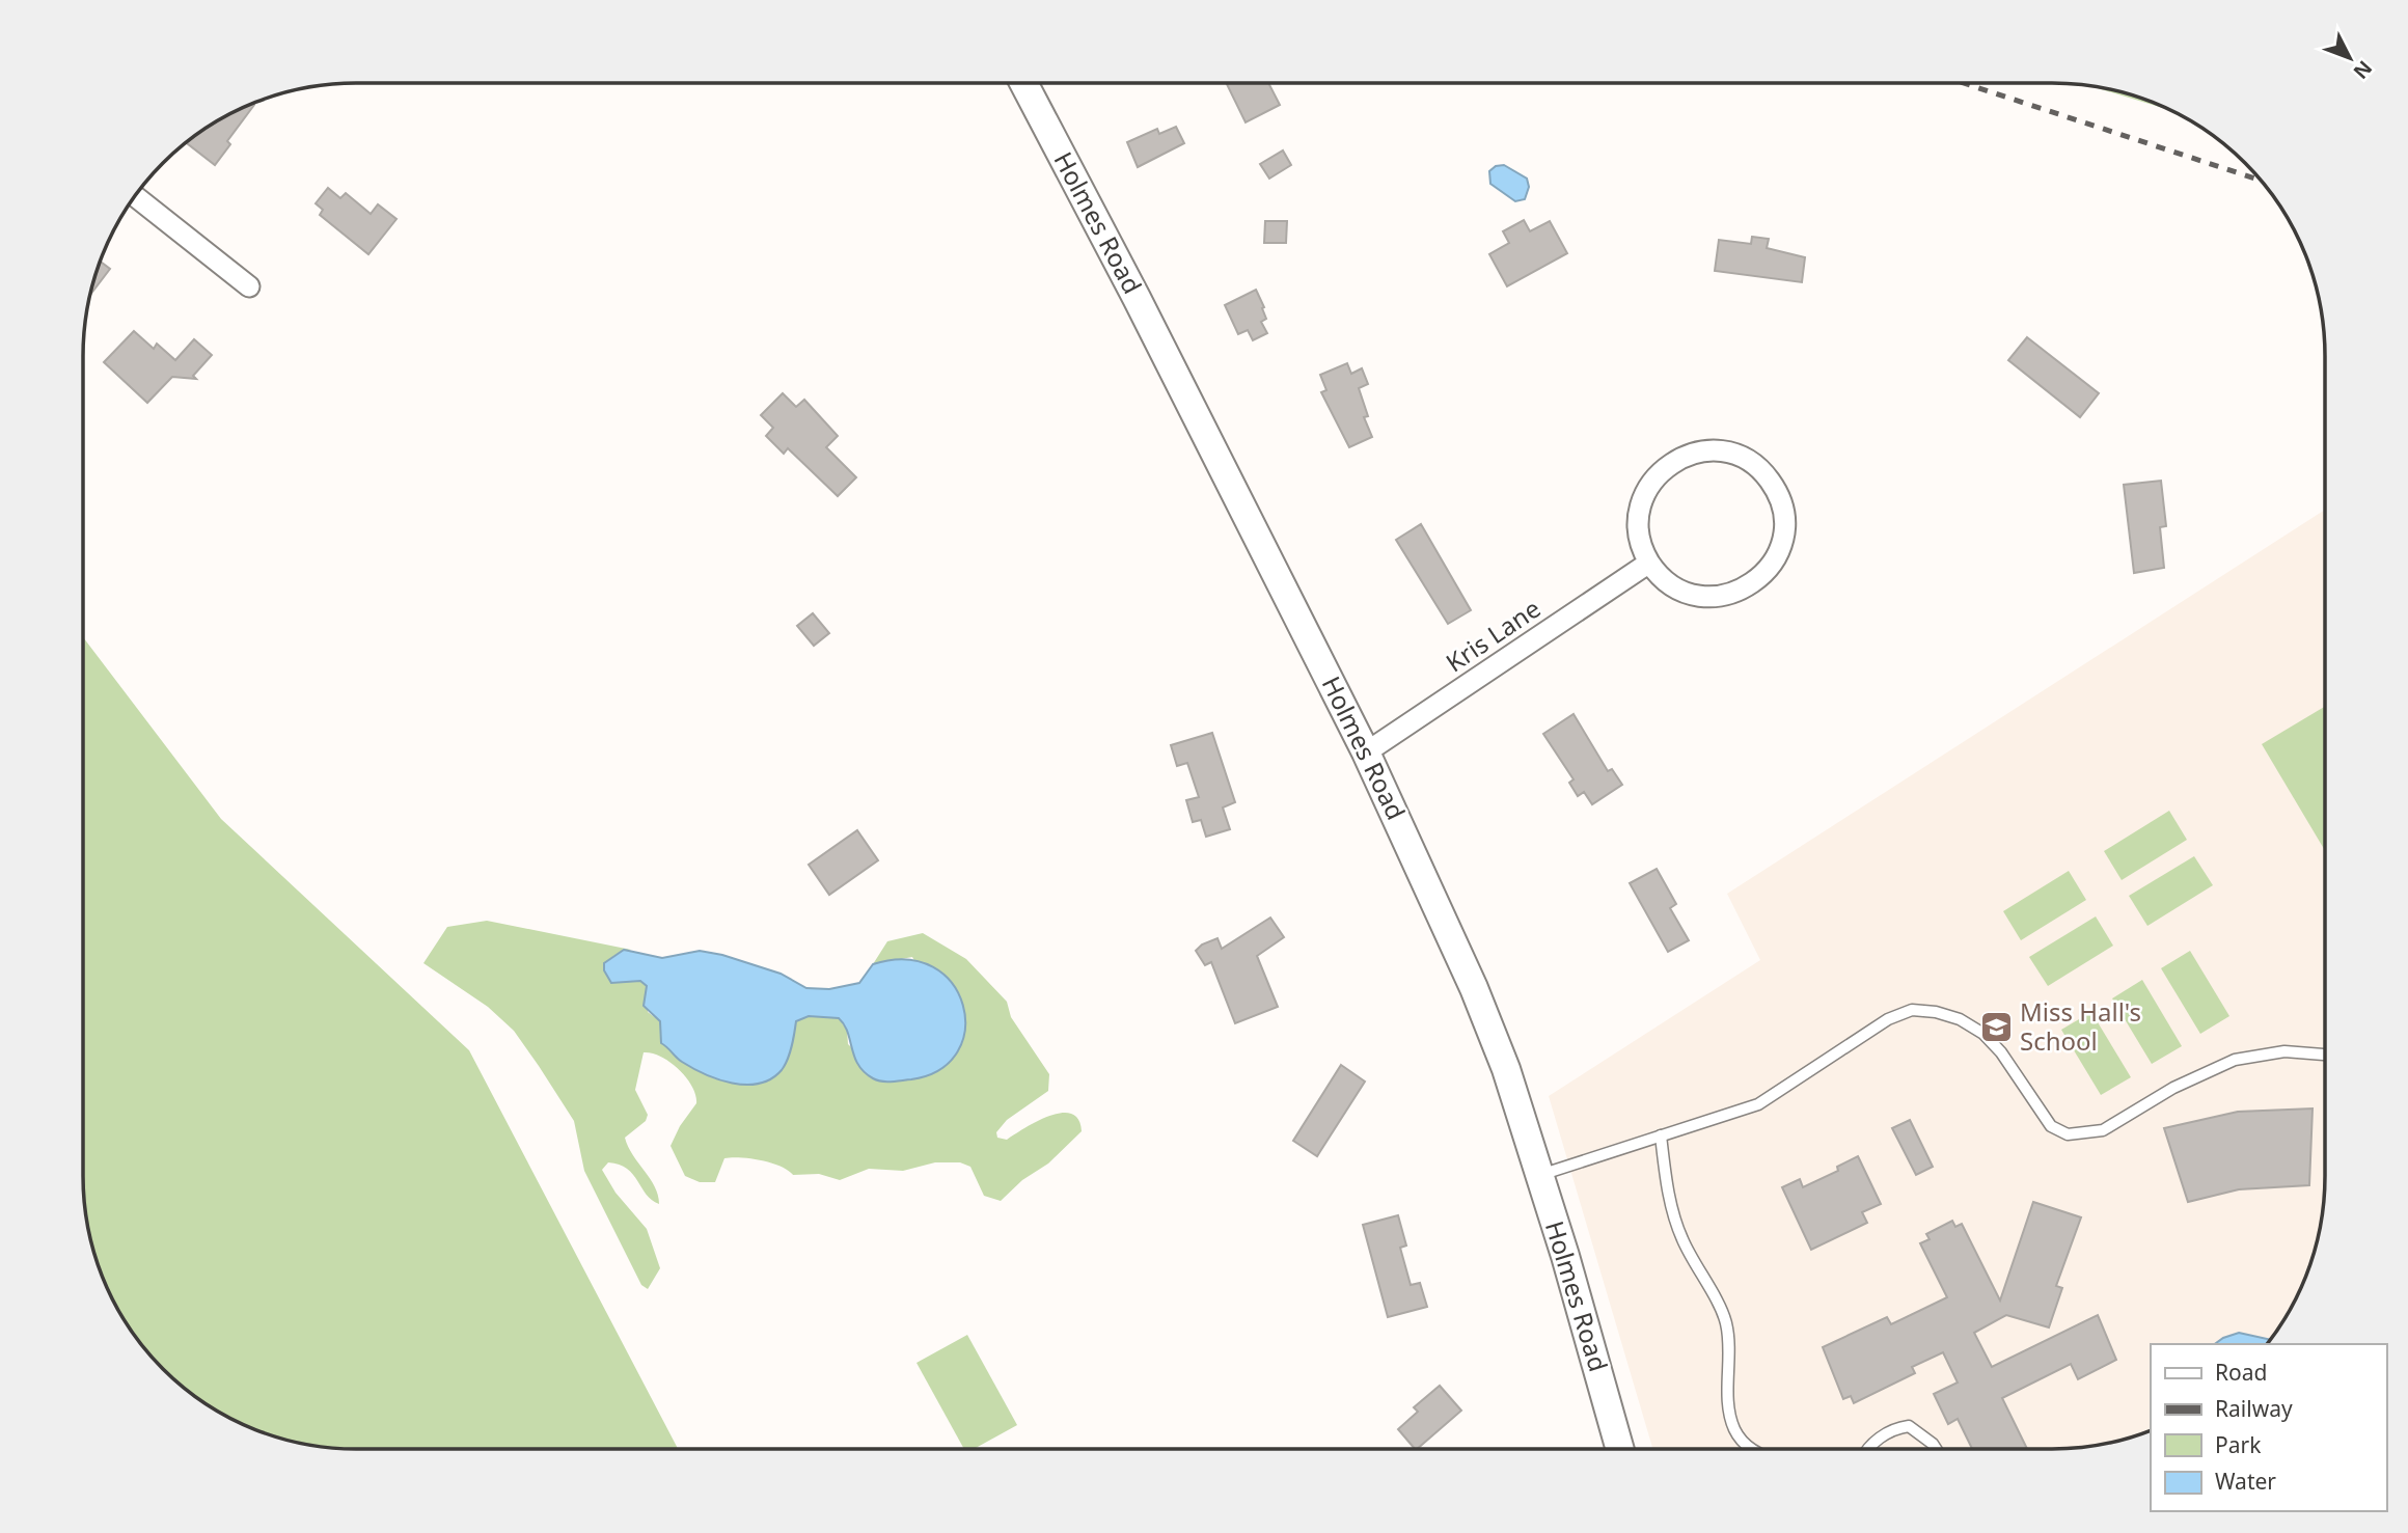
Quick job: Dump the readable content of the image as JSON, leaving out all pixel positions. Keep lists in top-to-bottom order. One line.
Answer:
{"streets":{"street":["Holmes Road","Kris Lane"]},"crossings":[["Holmes Road","Kris Lane"]],"places":{"school or university":["Miss Hall's School"]},"legend":["Road","Railway","Park","Water"],"north":"bottom right"}
